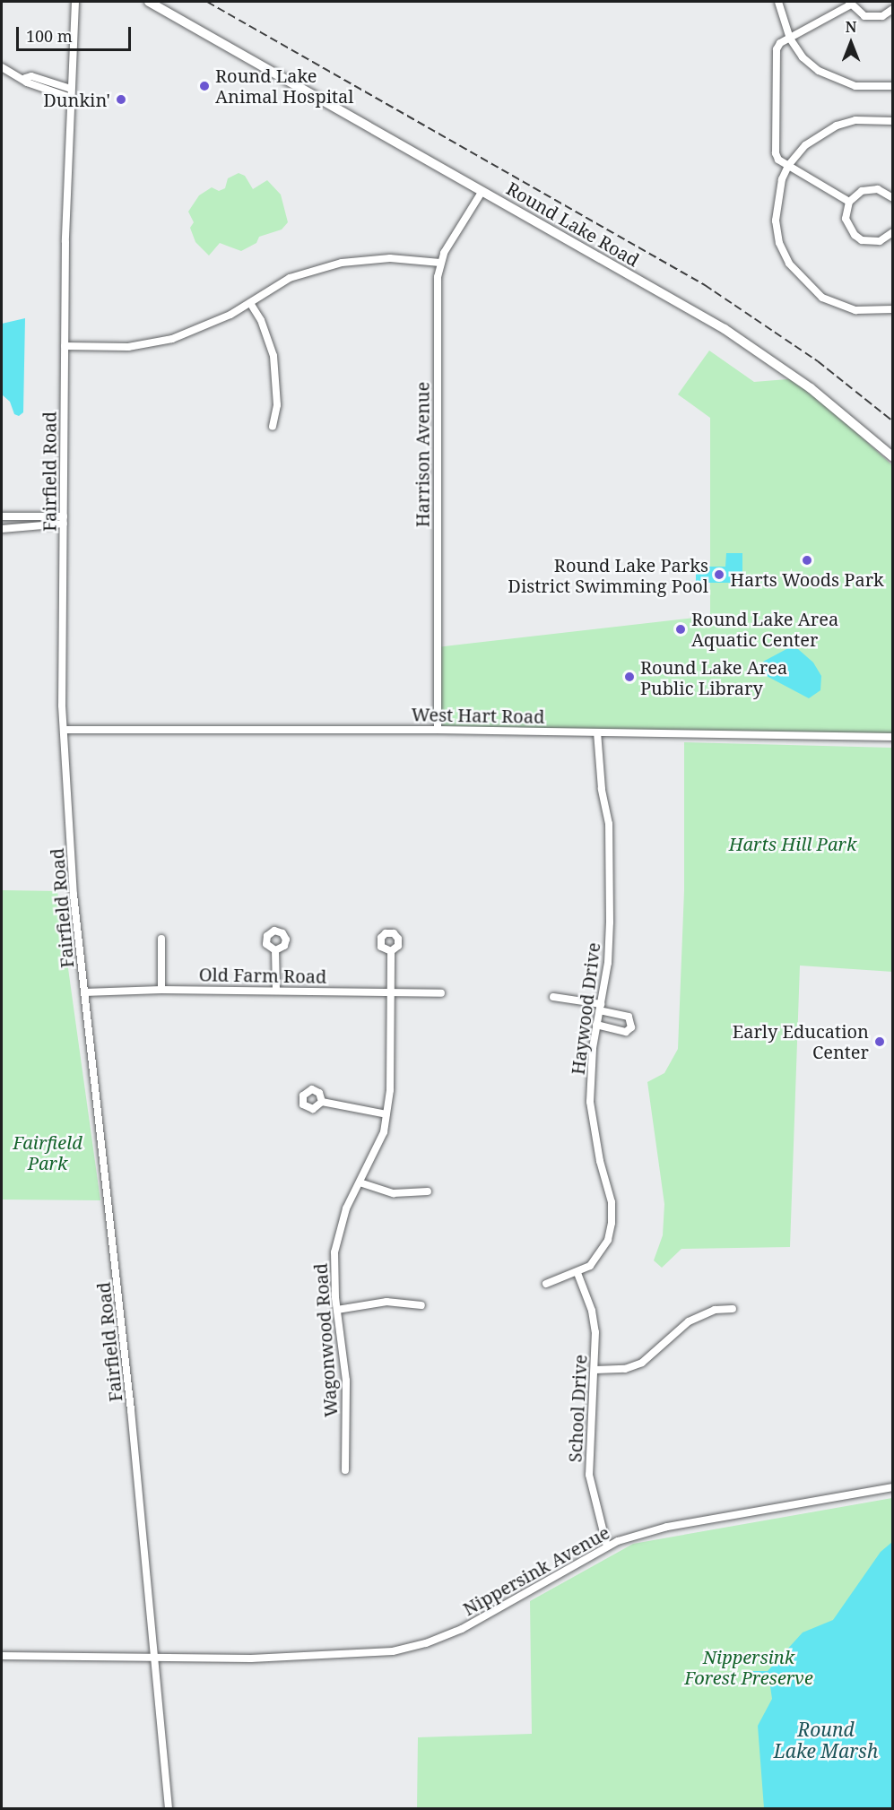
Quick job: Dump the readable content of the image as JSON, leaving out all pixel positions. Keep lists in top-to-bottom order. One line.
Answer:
{"streets":{"main road":["Round Lake Road"],"street":["Harrison Avenue","Fairfield Road","West Hart Road","Old Farm Road","Haywood Drive","Wagonwood Road","School Drive","Nippersink Avenue"]},"crossings":[["Round Lake Road","Harrison Avenue"],["Harrison Avenue","West Hart Road"],["Fairfield Road","West Hart Road"],["Fairfield Road","Old Farm Road"],["Fairfield Road","Nippersink Avenue"],["West Hart Road","Haywood Drive"],["Old Farm Road","Wagonwood Road"],["Haywood Drive","School Drive"],["School Drive","Nippersink Avenue"]],"water":["Round Lake Marsh"],"parks":["Harts Hill Park","Fairfield Park","Nippersink Forest Preserve"],"places":["Round Lake Animal Hospital","Dunkin'","Harts Woods Park","Round Lake Parks District Swimming Pool","Round Lake Area Aquatic Center","Round Lake Area Public Library","Early Education Center"],"scale_bar":"100 m","north":"top"}
